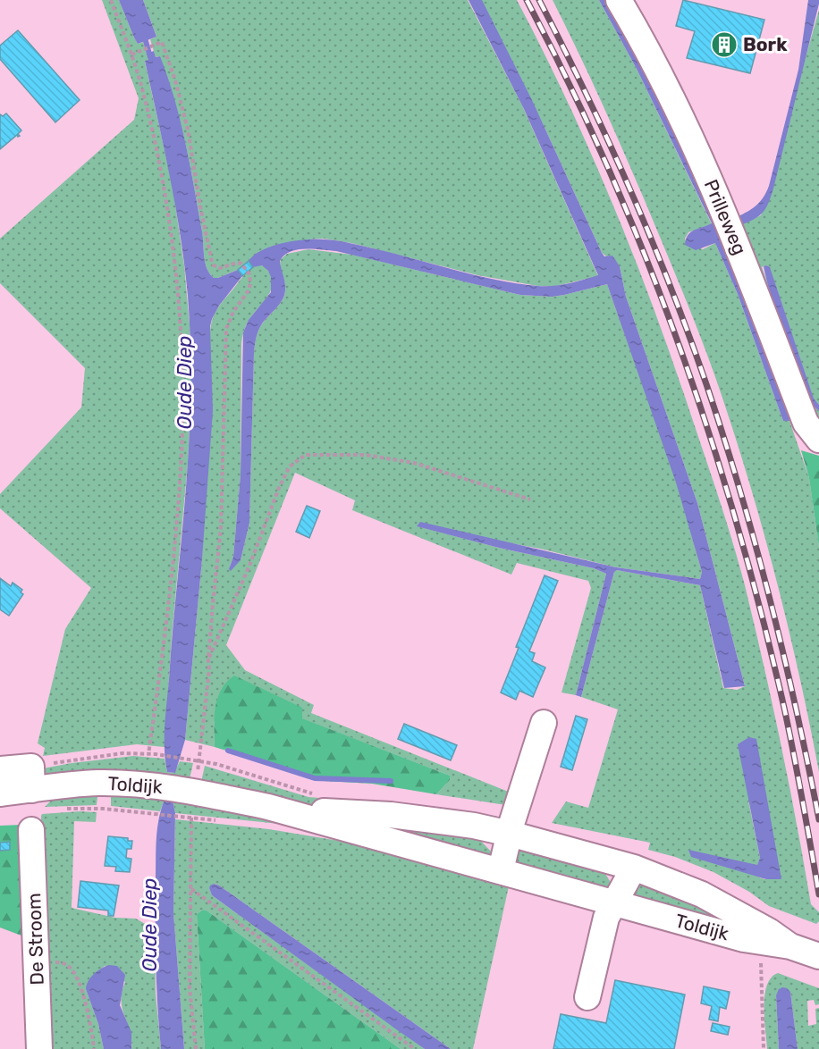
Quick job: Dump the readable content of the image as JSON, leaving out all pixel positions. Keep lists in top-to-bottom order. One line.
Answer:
{"streets":{"street":["Prilleweg","Toldijk","De Stroom"]},"water":["Oude Diep"],"places":{"building":["Bork"]}}
